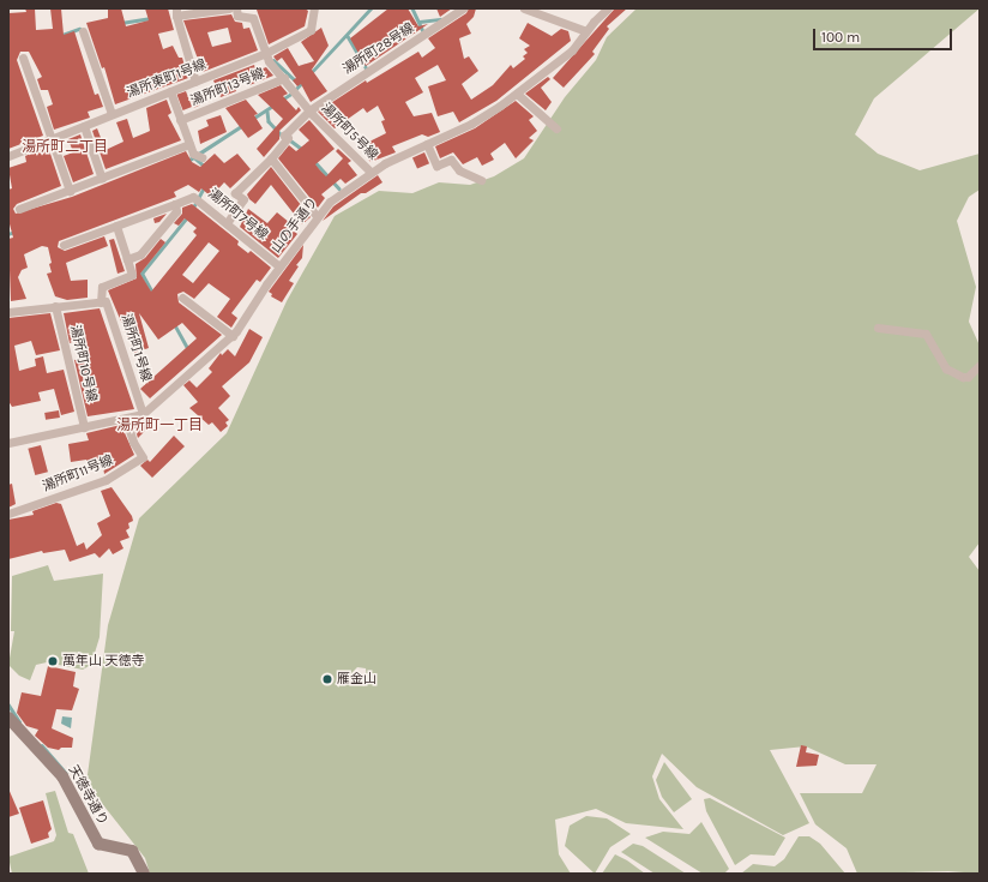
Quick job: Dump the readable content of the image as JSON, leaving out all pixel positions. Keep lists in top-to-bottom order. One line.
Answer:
{"streets":{"street":["湯所町28号線","湯所東町1号線","湯所町13号線","湯所町5号線","湯所町7号線","山の手通り","湯所町1号線","湯所町10号線","湯所町11号線","天徳寺通り"]},"crossings":[["湯所町28号線","湯所町5号線"],["湯所東町1号線","湯所町5号線"],["湯所町13号線","湯所町5号線"],["湯所町5号線","山の手通り"],["湯所町7号線","山の手通り"],["山の手通り","湯所町1号線"],["山の手通り","湯所町10号線"],["山の手通り","湯所町11号線"]],"districts":["湯所町二丁目","湯所町一丁目"],"places":["萬年山 天徳寺","雁金山"],"scale_bar":"100 m"}
